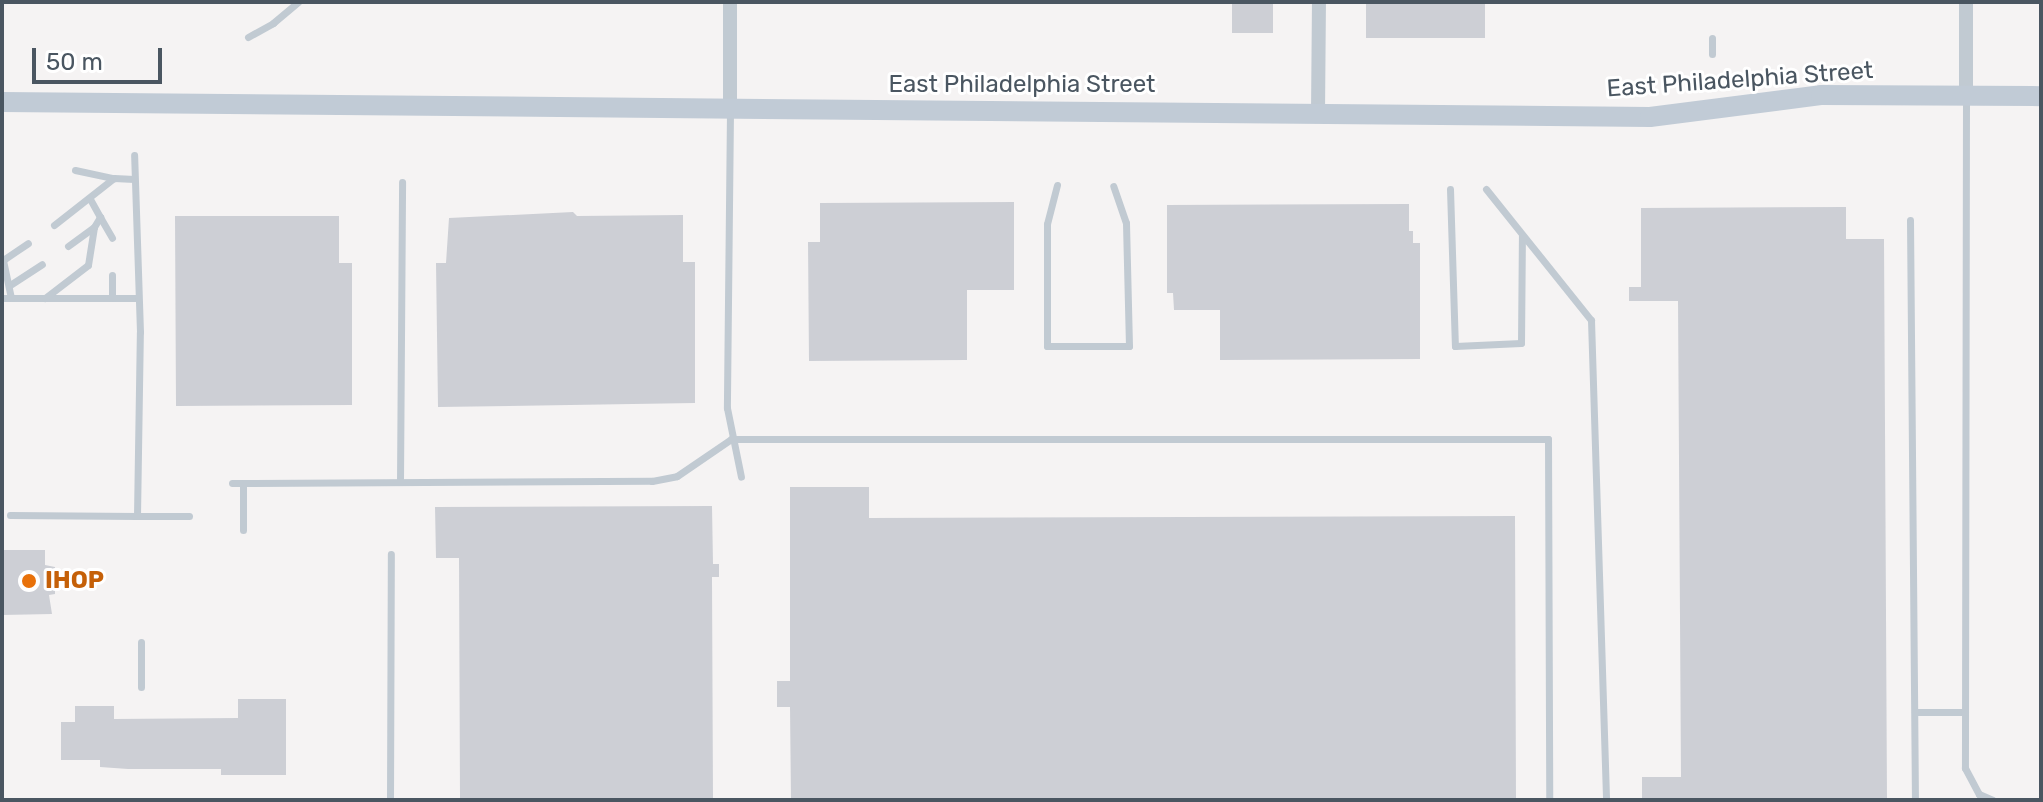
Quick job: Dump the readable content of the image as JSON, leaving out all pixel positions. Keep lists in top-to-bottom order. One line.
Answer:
{"streets":{"street":["East Philadelphia Street"]},"places":["IHOP"],"scale_bar":"50 m"}
